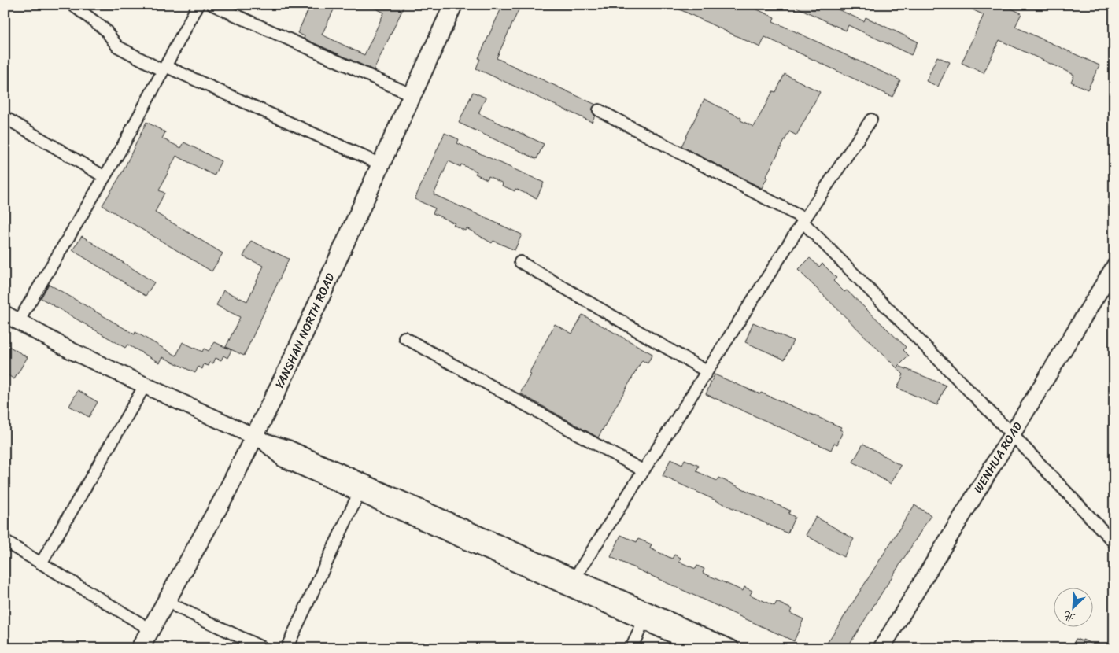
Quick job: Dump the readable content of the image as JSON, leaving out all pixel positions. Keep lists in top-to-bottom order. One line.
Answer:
{"streets":{"main road":["YANSHAN NORTH ROAD","WENHUA ROAD"]},"north":"bottom left"}
